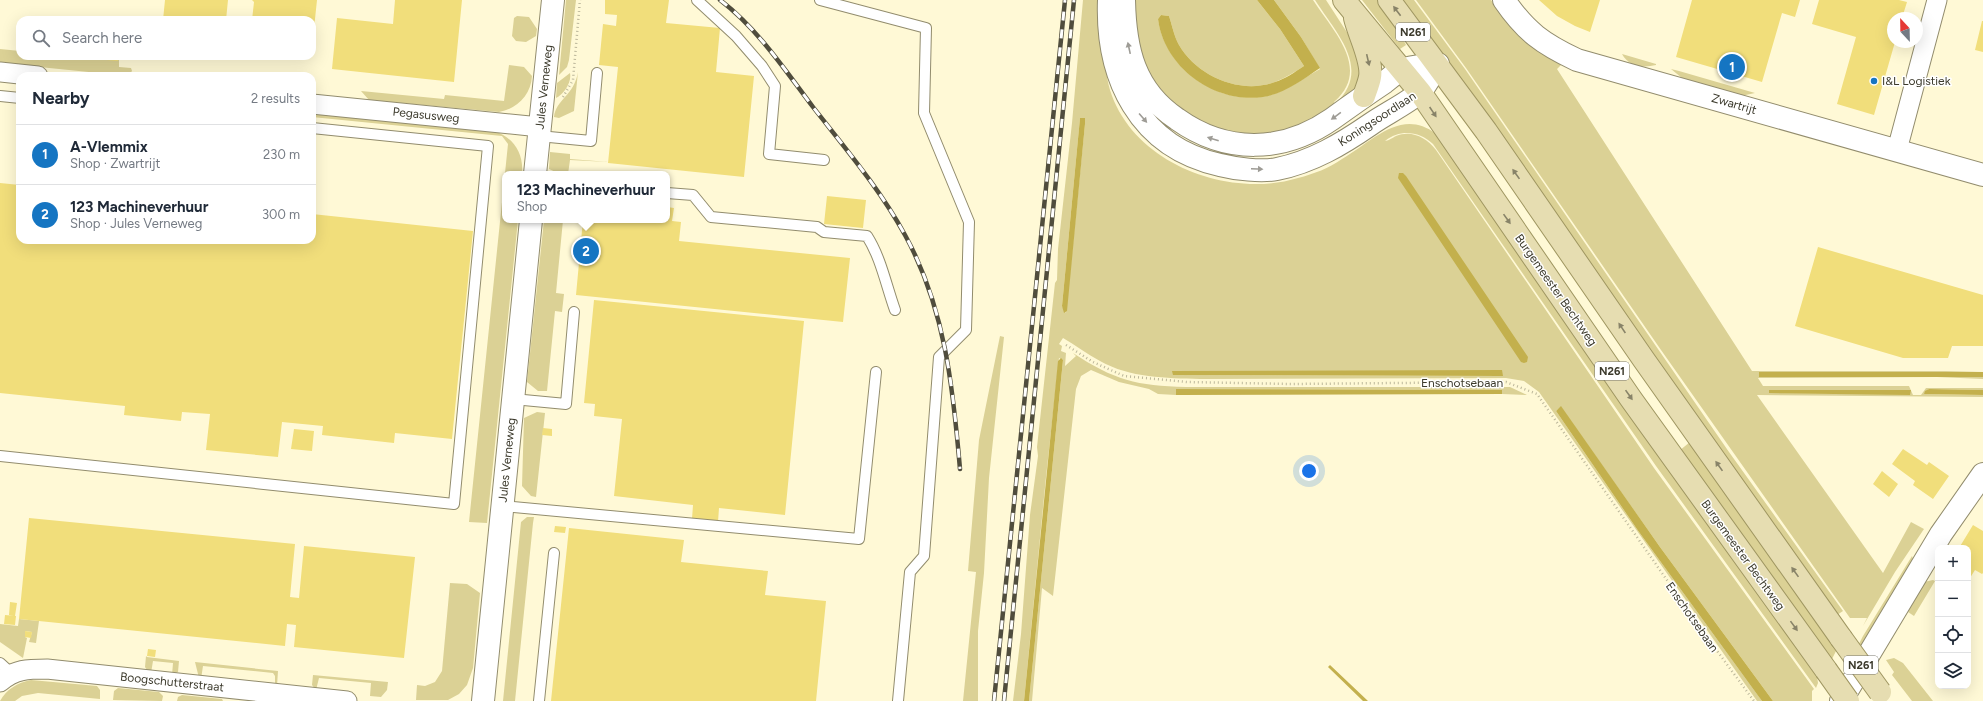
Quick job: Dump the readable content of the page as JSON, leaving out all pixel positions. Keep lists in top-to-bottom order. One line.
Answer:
{"streets":{"main road":["N261","Burgemeester Bechtweg"],"street":["Jules Verneweg","Zwartrijt","Pegasusweg","Koningsoordlaan","Boogschutterstraat"],"path":["Enschotsebaan"]},"crossings":[["N261","Koningsoordlaan"],["Jules Verneweg","Pegasusweg"],["Koningsoordlaan","Burgemeester Bechtweg"]],"places":["I&L Logistiek"],"north":"top","page":{"search":"Search here","pins":["1","2"],"heading":["Nearby","2 results"],"list":[{"mark":"1","name":"A-Vlemmix","note":"Shop · Zwartrijt","value":"230 m"},{"mark":"2","name":"123 Machineverhuur","note":"Shop · Jules Verneweg","value":"300 m"}],"popup":["123 Machineverhuur","Shop"],"map_buttons":["+","−"]}}
